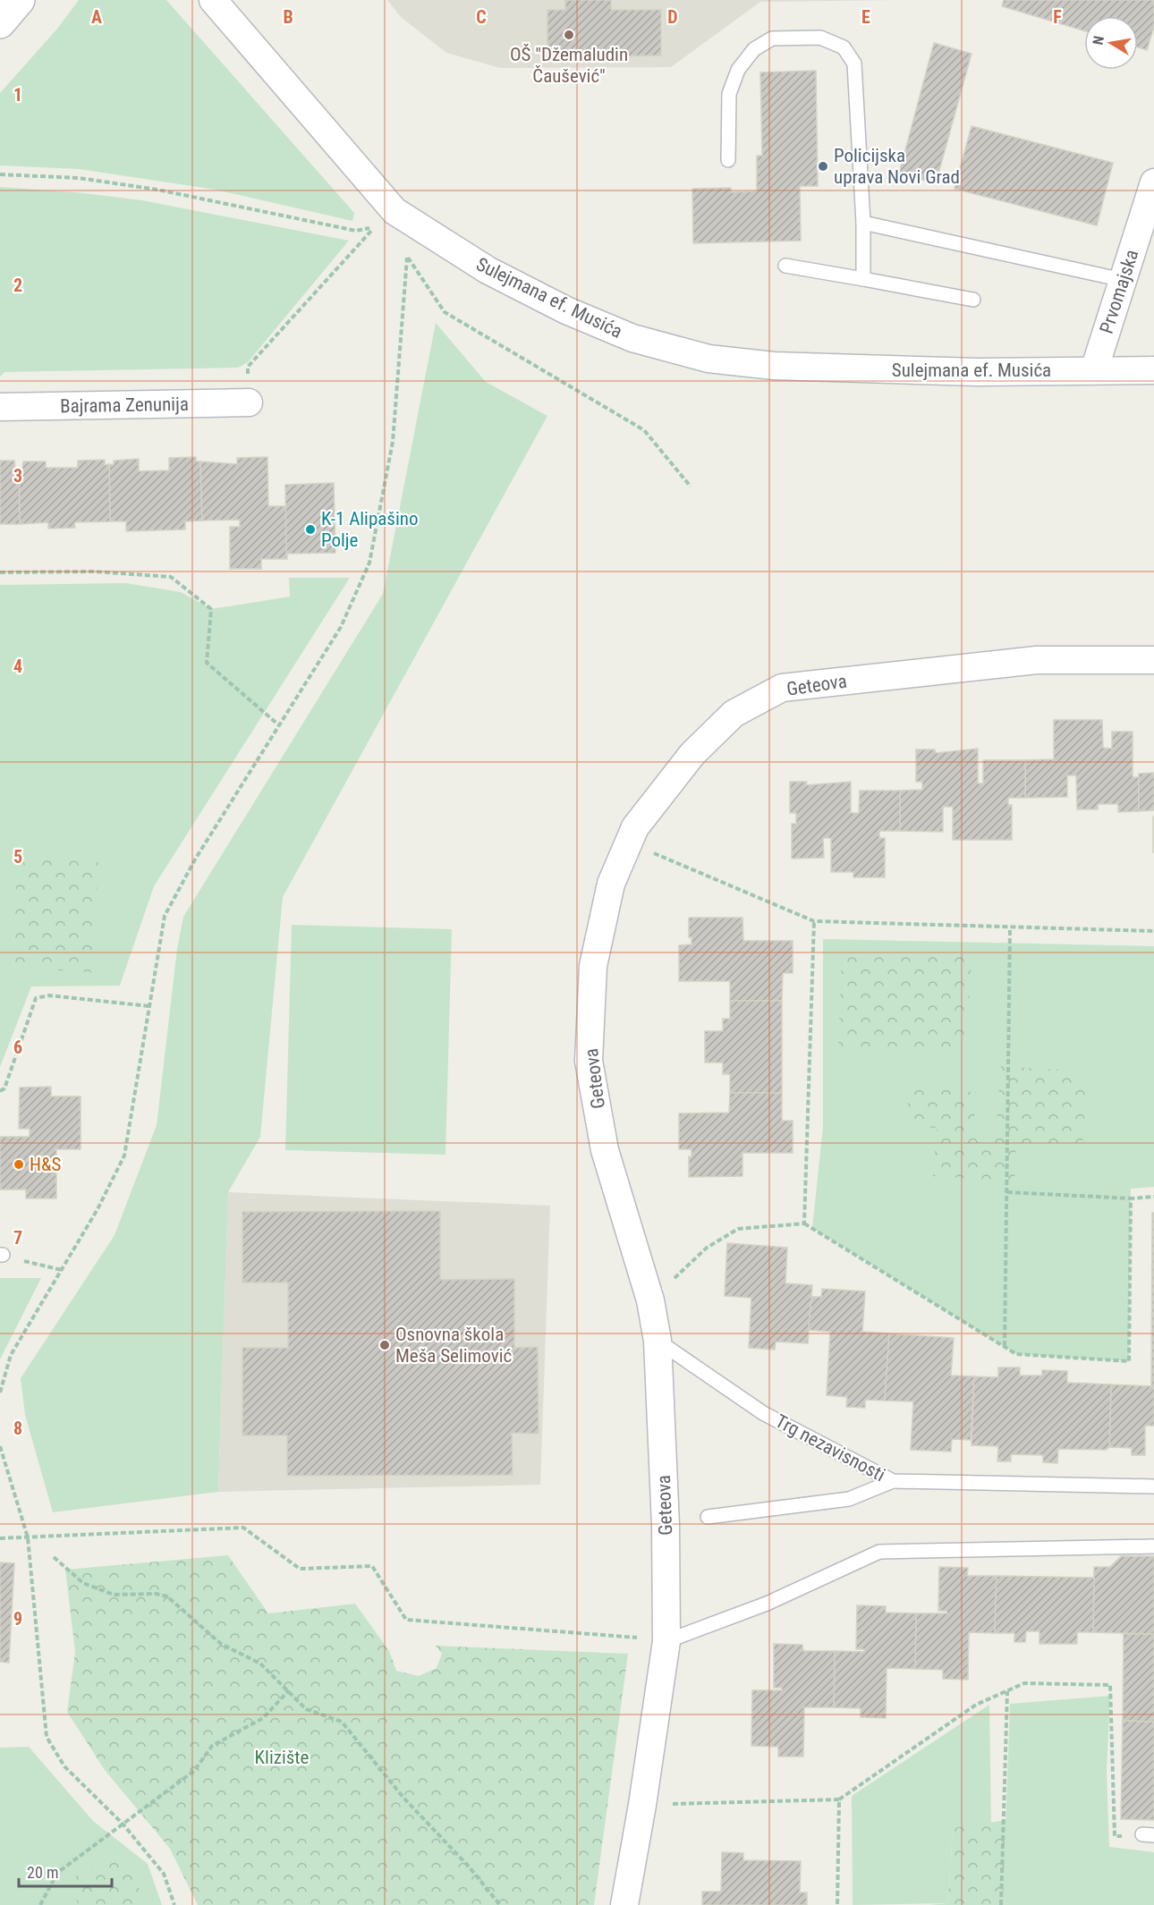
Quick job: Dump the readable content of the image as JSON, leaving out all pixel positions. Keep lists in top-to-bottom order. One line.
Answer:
{"streets":{"street":["Prvomajska","Sulejmana ef. Musića","Bajrama Zenunija","Geteova"],"lane":["Trg nezavisnosti"]},"crossings":[["Prvomajska","Sulejmana ef. Musića"],["Geteova","Trg nezavisnosti"]],"parks":["Klizište"],"places":["OŠ \"Džemaludin Čaušević\"","Policijska uprava Novi Grad","K-1 Alipašino Polje","H&S","Osnovna škola Meša Selimović"],"scale_bar":"20 m","north":"left","grid":{"columns":["A","B","C","D","E","F"],"rows":["1","2","3","4","5","6","7","8","9"]}}
